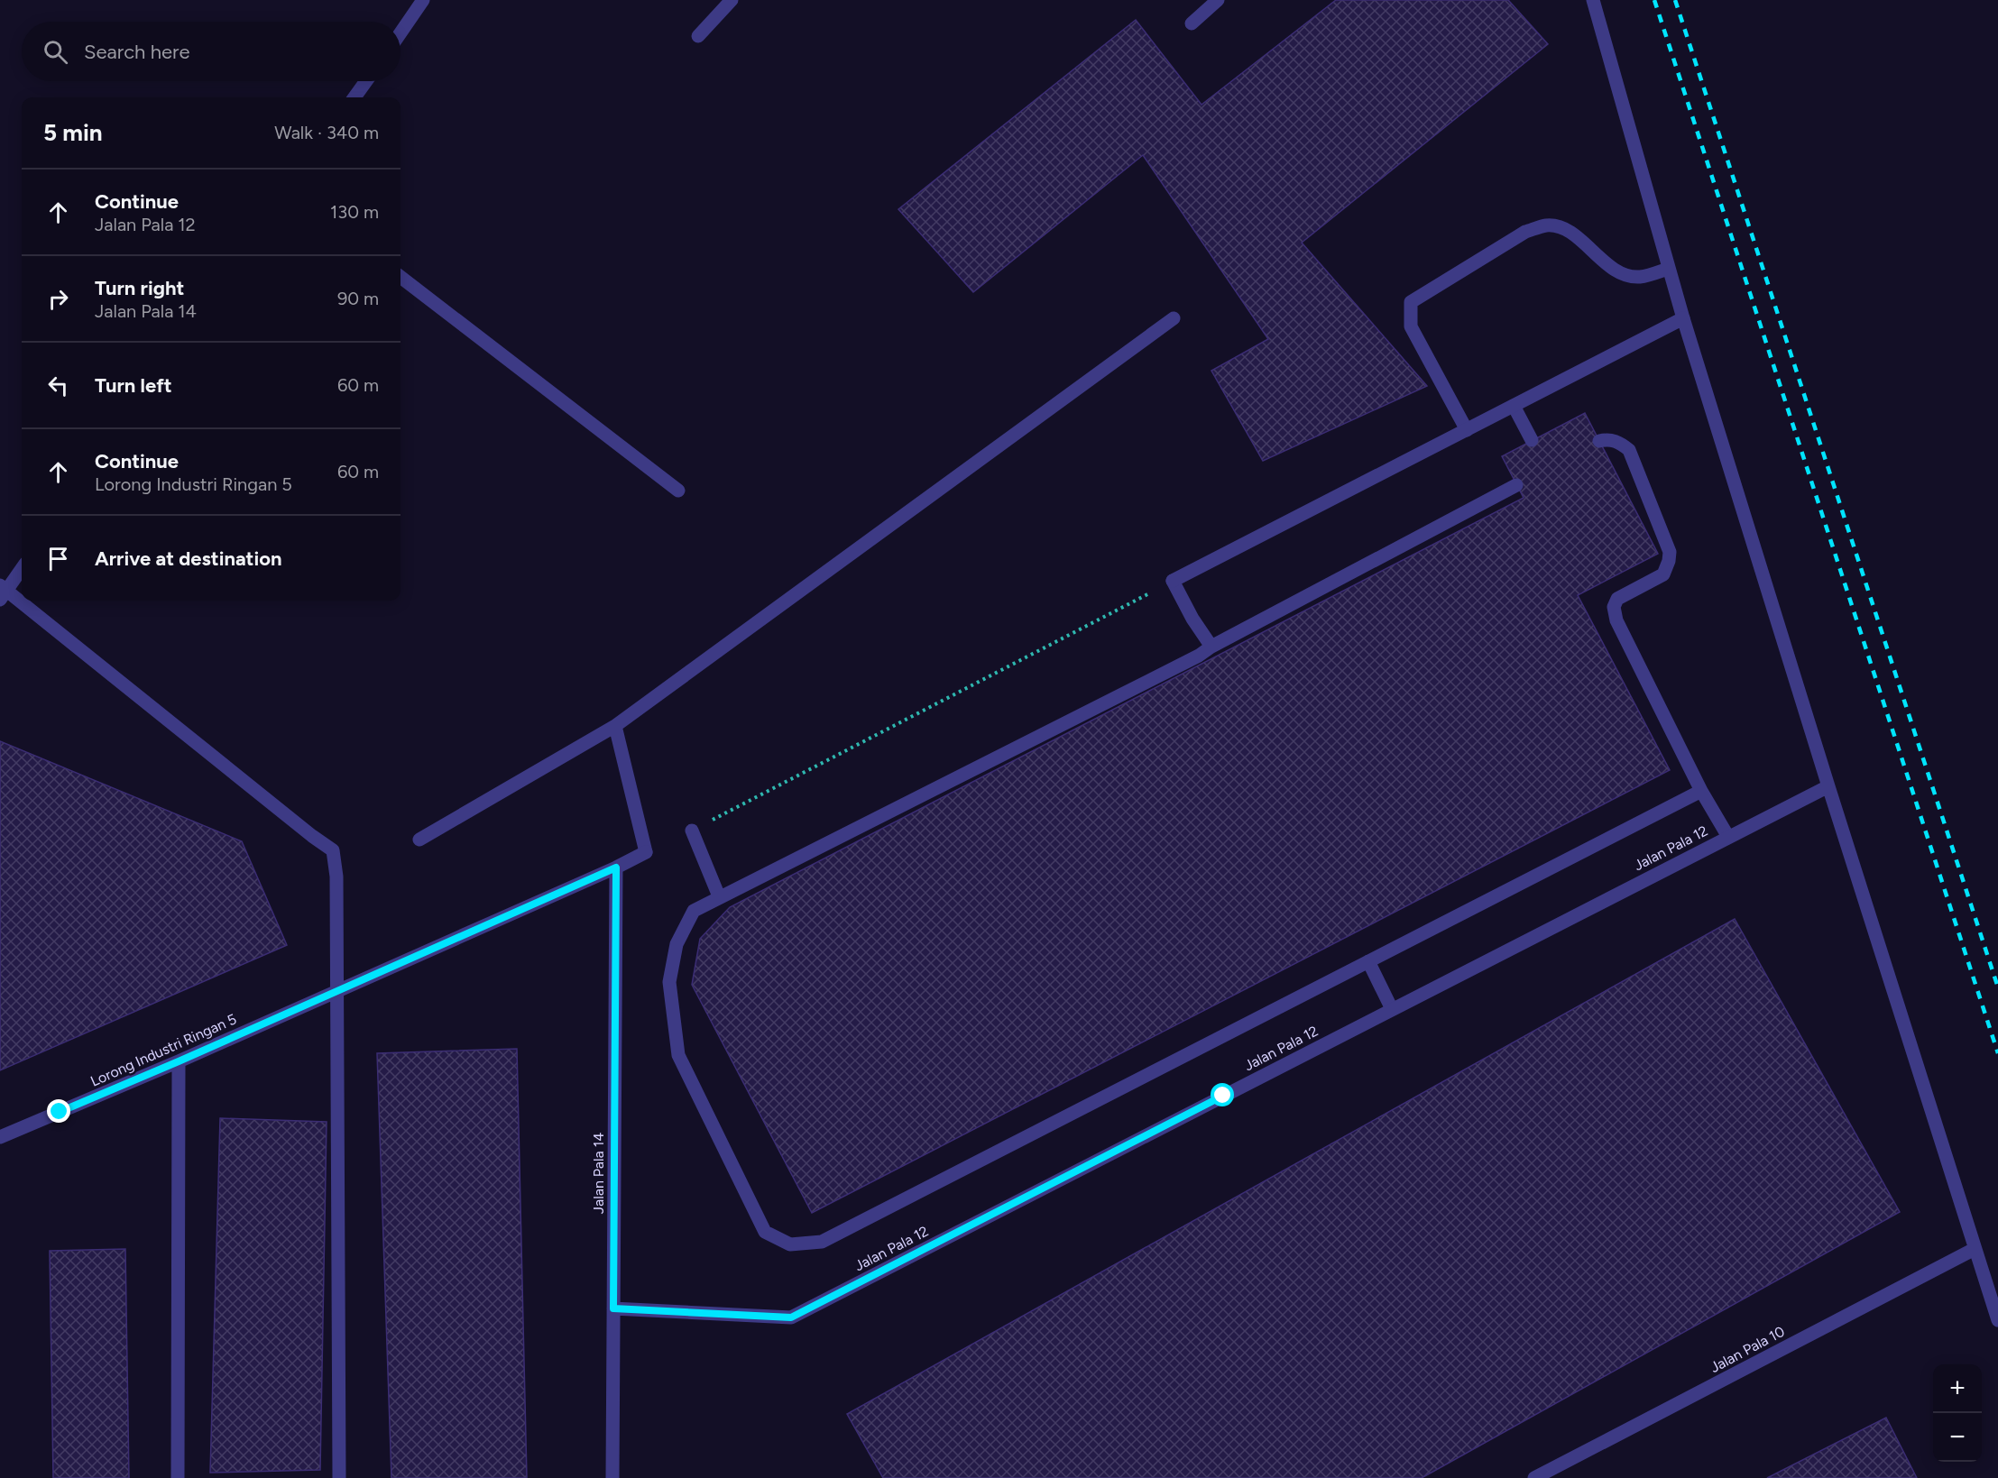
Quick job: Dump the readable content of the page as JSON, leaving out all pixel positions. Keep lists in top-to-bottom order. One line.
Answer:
{"streets":{"street":["Jalan Pala 12","Lorong Industri Ringan 5","Jalan Pala 14","Jalan Pala 10"]},"crossings":[["Jalan Pala 12","Jalan Pala 14"],["Lorong Industri Ringan 5","Jalan Pala 14"]],"page":{"search":"Search here","heading":["5 min","Walk · 340 m"],"list":[["Continue","Jalan Pala 12","130 m"],["Turn right","Jalan Pala 14","90 m"],["Turn left","60 m"],["Continue","Lorong Industri Ringan 5","60 m"],"Arrive at destination"],"map_buttons":["+","−"]}}
